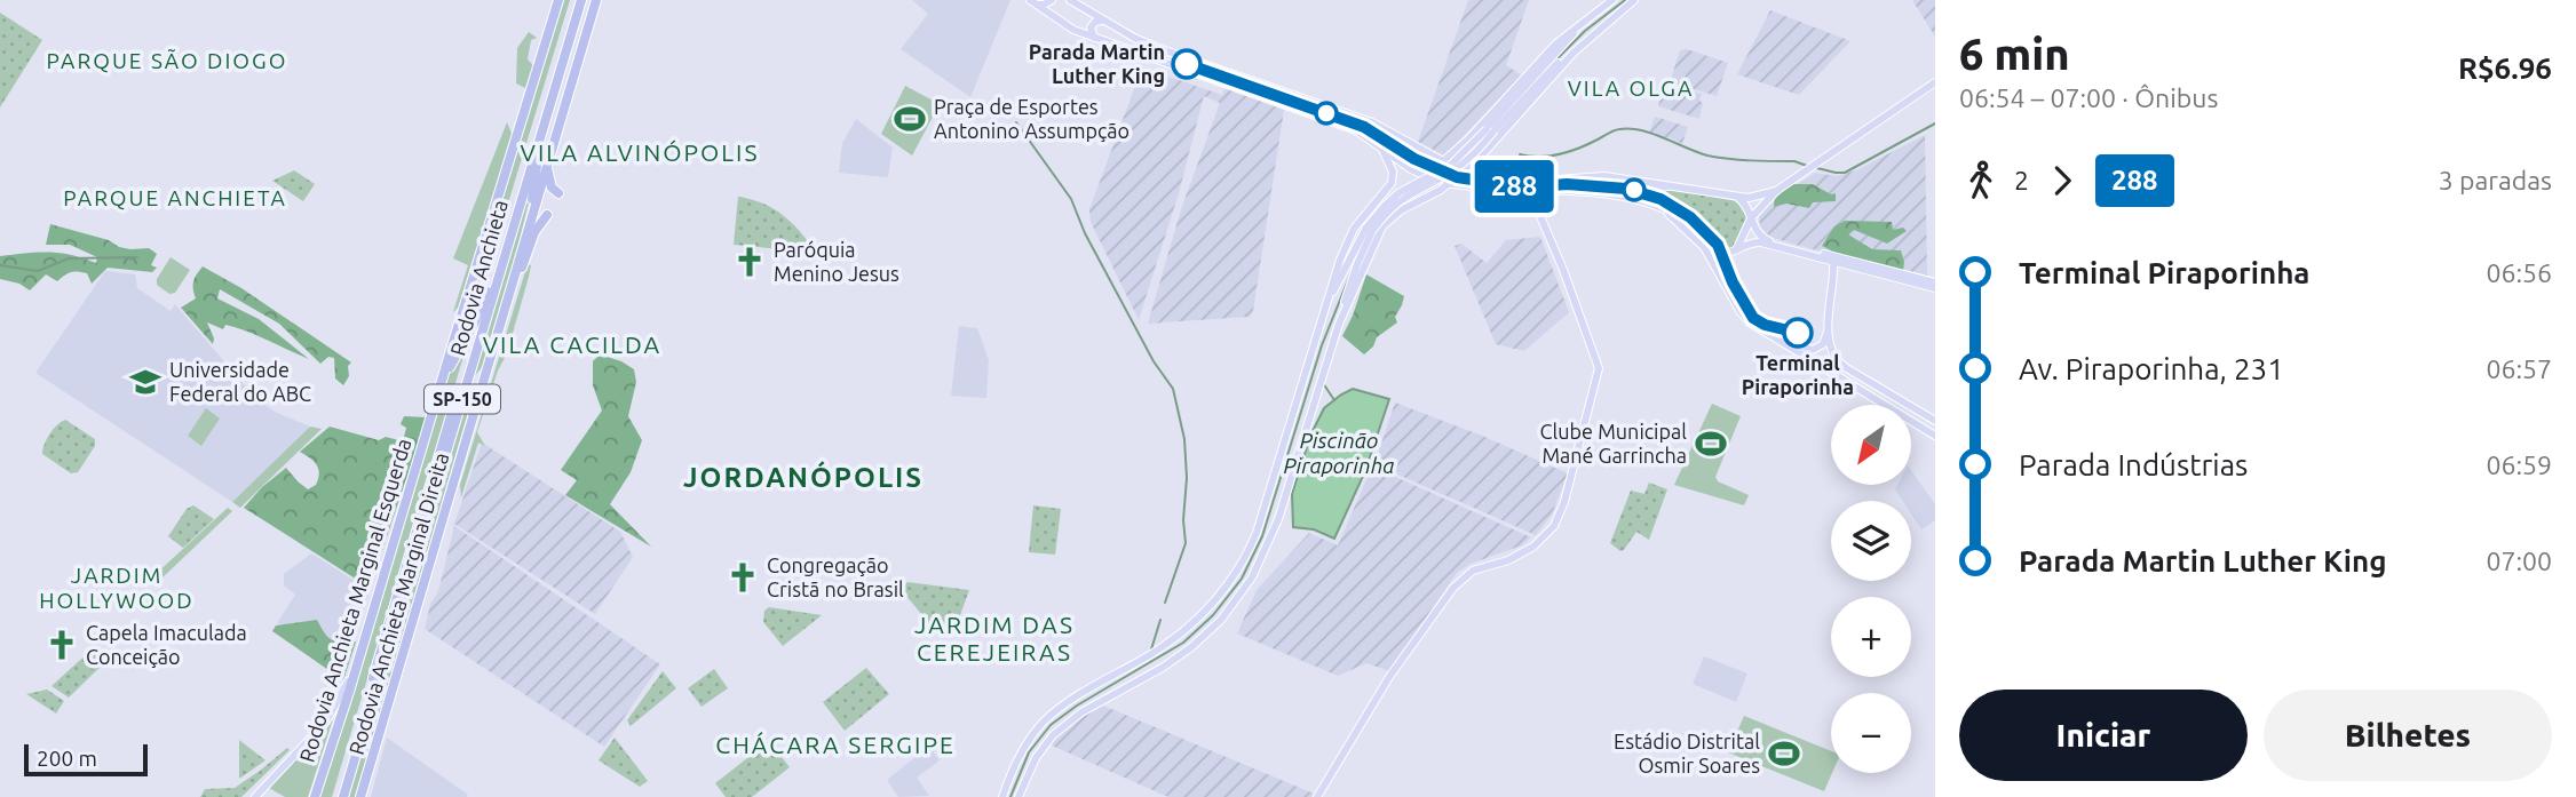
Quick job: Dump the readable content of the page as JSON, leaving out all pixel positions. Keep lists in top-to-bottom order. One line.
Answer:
{"streets":{"highway":["Rodovia Anchieta","SP-150","Rodovia Anchieta Marginal Esquerda","Rodovia Anchieta Marginal Direita"]},"crossings":[["SP-150","Rodovia Anchieta Marginal Direita"]],"districts":["PARQUE SÃO DIOGO","VILA OLGA","VILA ALVINÓPOLIS","PARQUE ANCHIETA","VILA CACILDA","JORDANÓPOLIS","JARDIM HOLLYWOOD","JARDIM DAS CEREJEIRAS","CHÁCARA SERGIPE"],"water":["Piscinão Piraporinha"],"places":{"other":["Parada Martin Luther King","Terminal Piraporinha"],"sports":["Praça de Esportes Antonino Assumpção","Clube Municipal Mané Garrincha","Estádio Distrital Osmir Soares"],"church":["Paróquia Menino Jesus","Congregação Cristã no Brasil","Capela Imaculada Conceição"],"school or university":["Universidade Federal do ABC"]},"lines":["bus line 288"],"scale_bar":"200 m","north":"bottom left","page":{"on_map":"288","heading":["6 min","06:54 – 07:00 · Ônibus","R$6.96"],"legs":["2","288","3 paradas"],"list":[{"name":"Terminal Piraporinha","value":"06:56"},{"name":"Av. Piraporinha, 231","value":"06:57"},{"name":"Parada Indústrias","value":"06:59"},{"name":"Parada Martin Luther King","value":"07:00"}],"map_buttons":["+","−"],"buttons":["Iniciar","Bilhetes"],"scale":"200 m"}}
